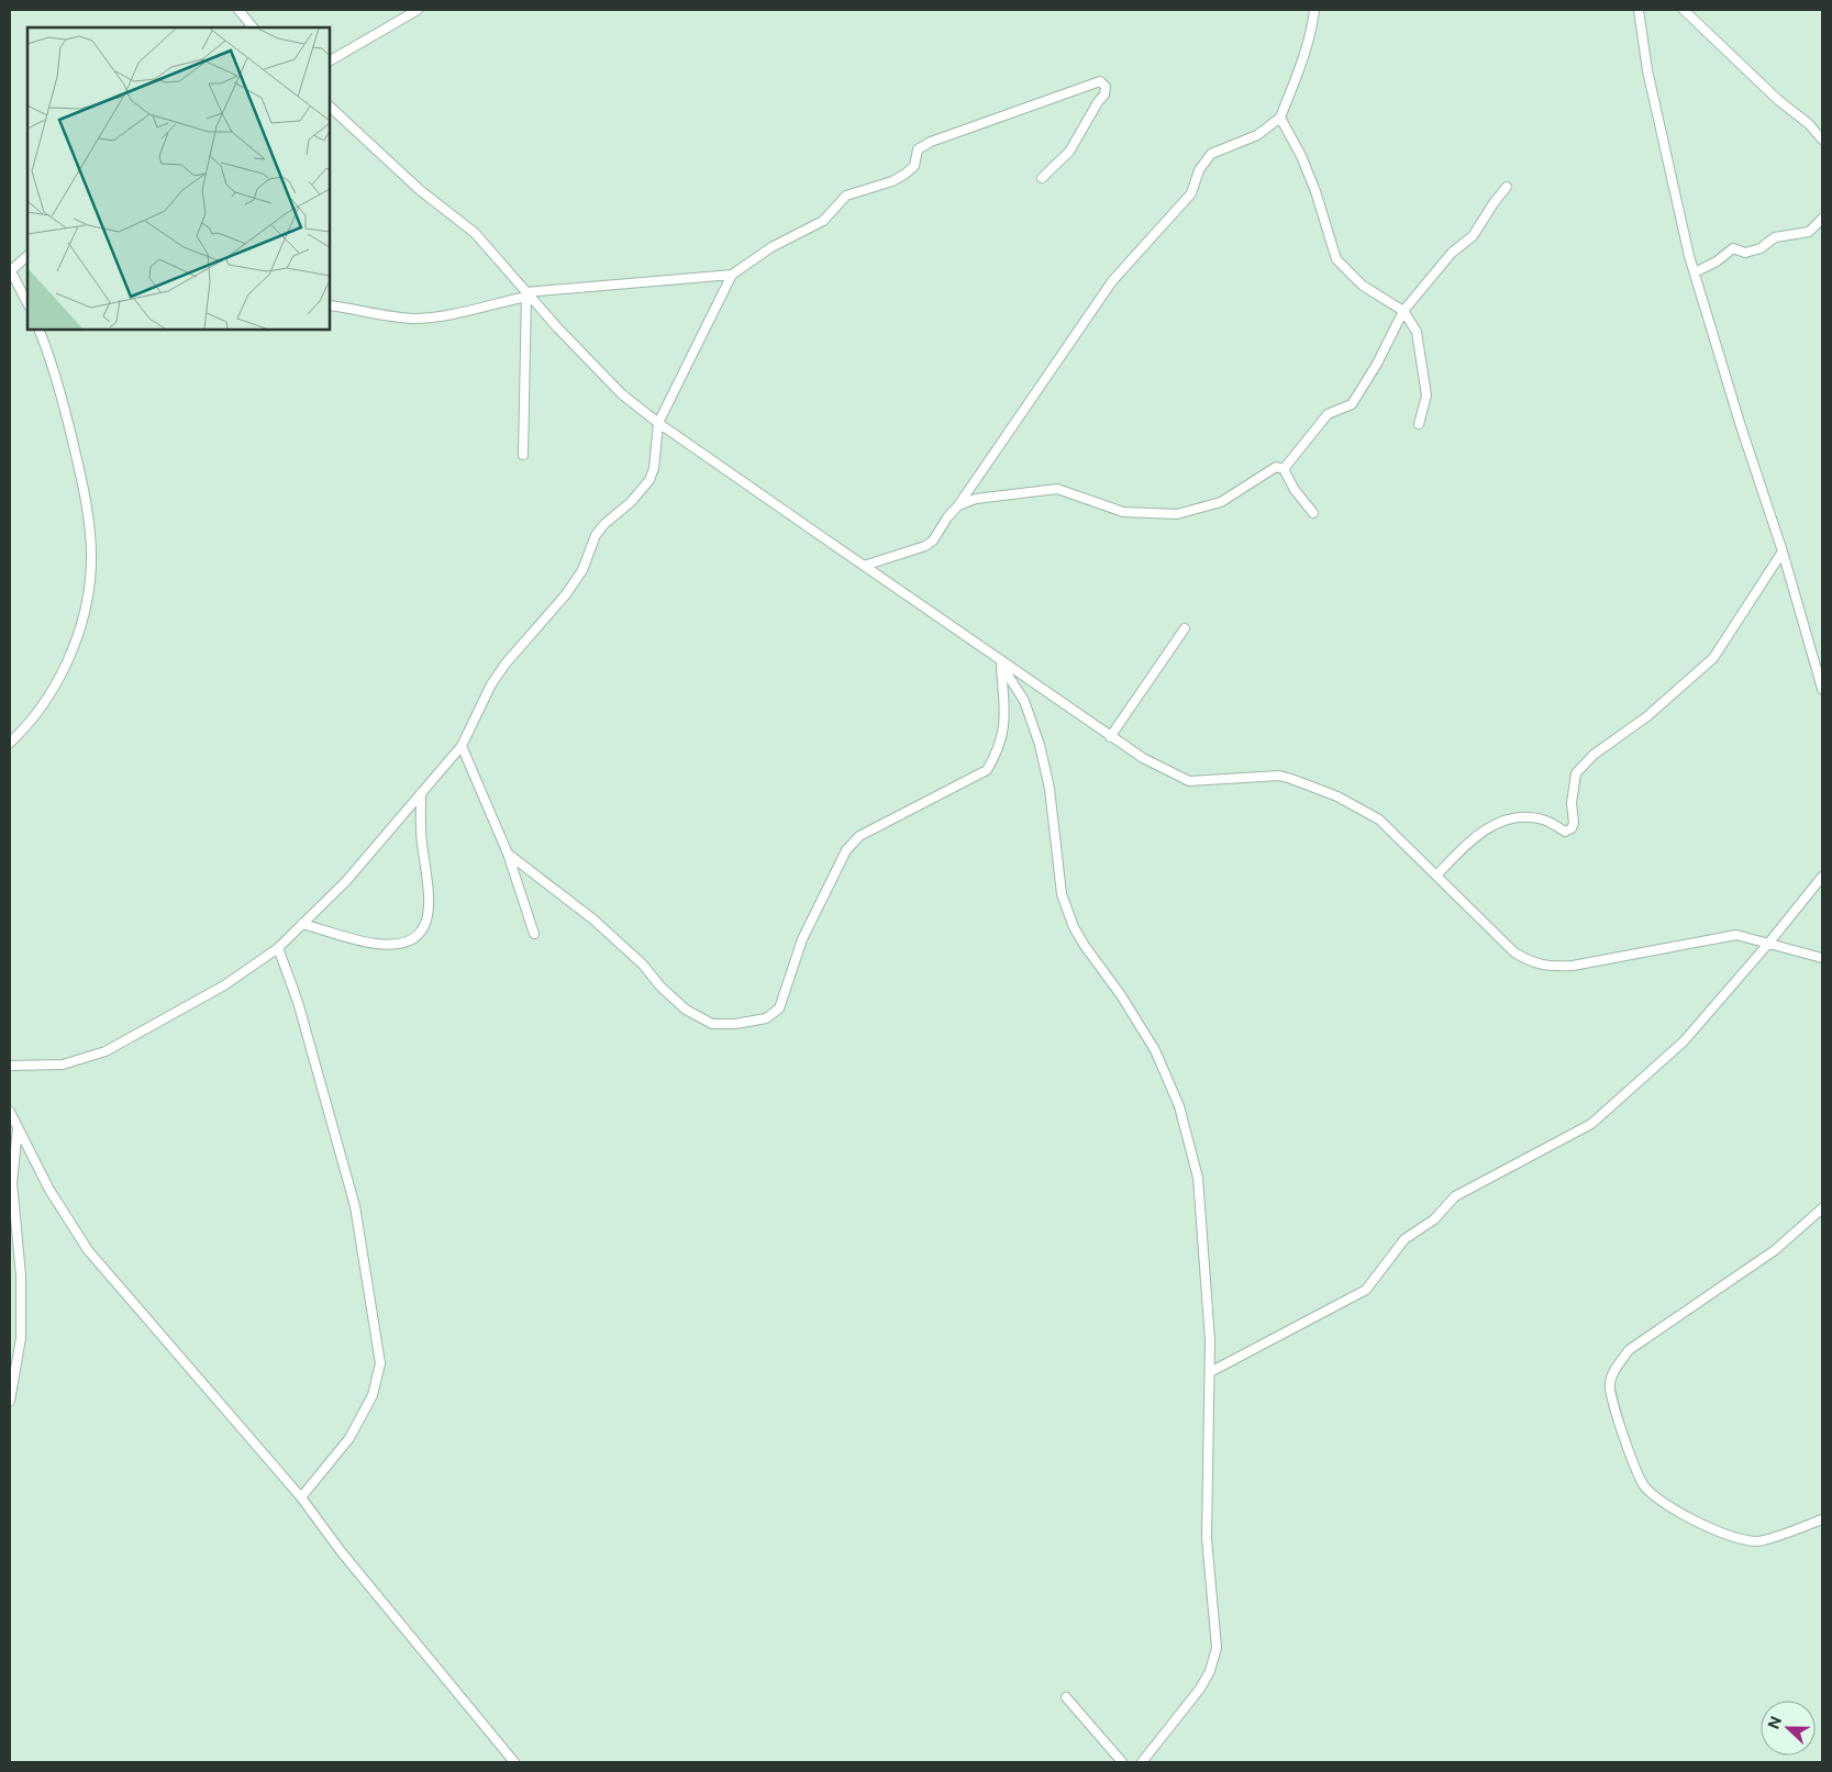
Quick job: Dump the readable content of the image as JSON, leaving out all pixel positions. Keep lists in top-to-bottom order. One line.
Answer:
{"north":"left"}
